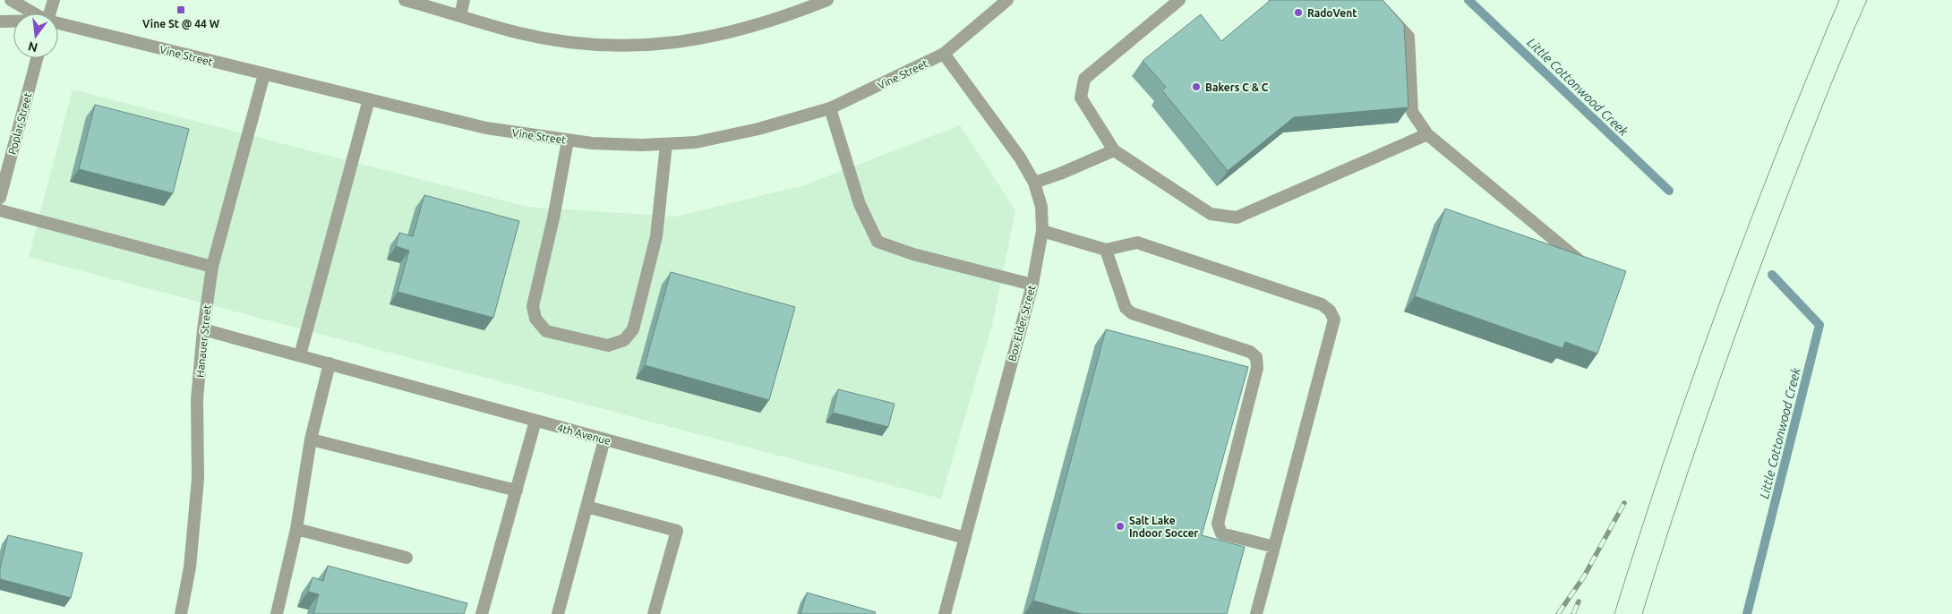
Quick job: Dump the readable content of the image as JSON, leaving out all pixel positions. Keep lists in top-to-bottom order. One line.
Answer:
{"streets":{"street":["Vine Street","Poplar Street","Box Elder Street","Hanauer Street","4th Avenue"]},"crossings":[["Vine Street","Box Elder Street"],["Vine Street","Hanauer Street"],["Box Elder Street","4th Avenue"],["Hanauer Street","4th Avenue"]],"water":["Little Cottonwood Creek"],"places":{"transit":["Vine St @ 44 W"],"other":["RadoVent","Bakers C & C","Salt Lake Indoor Soccer"]},"north":"bottom"}
